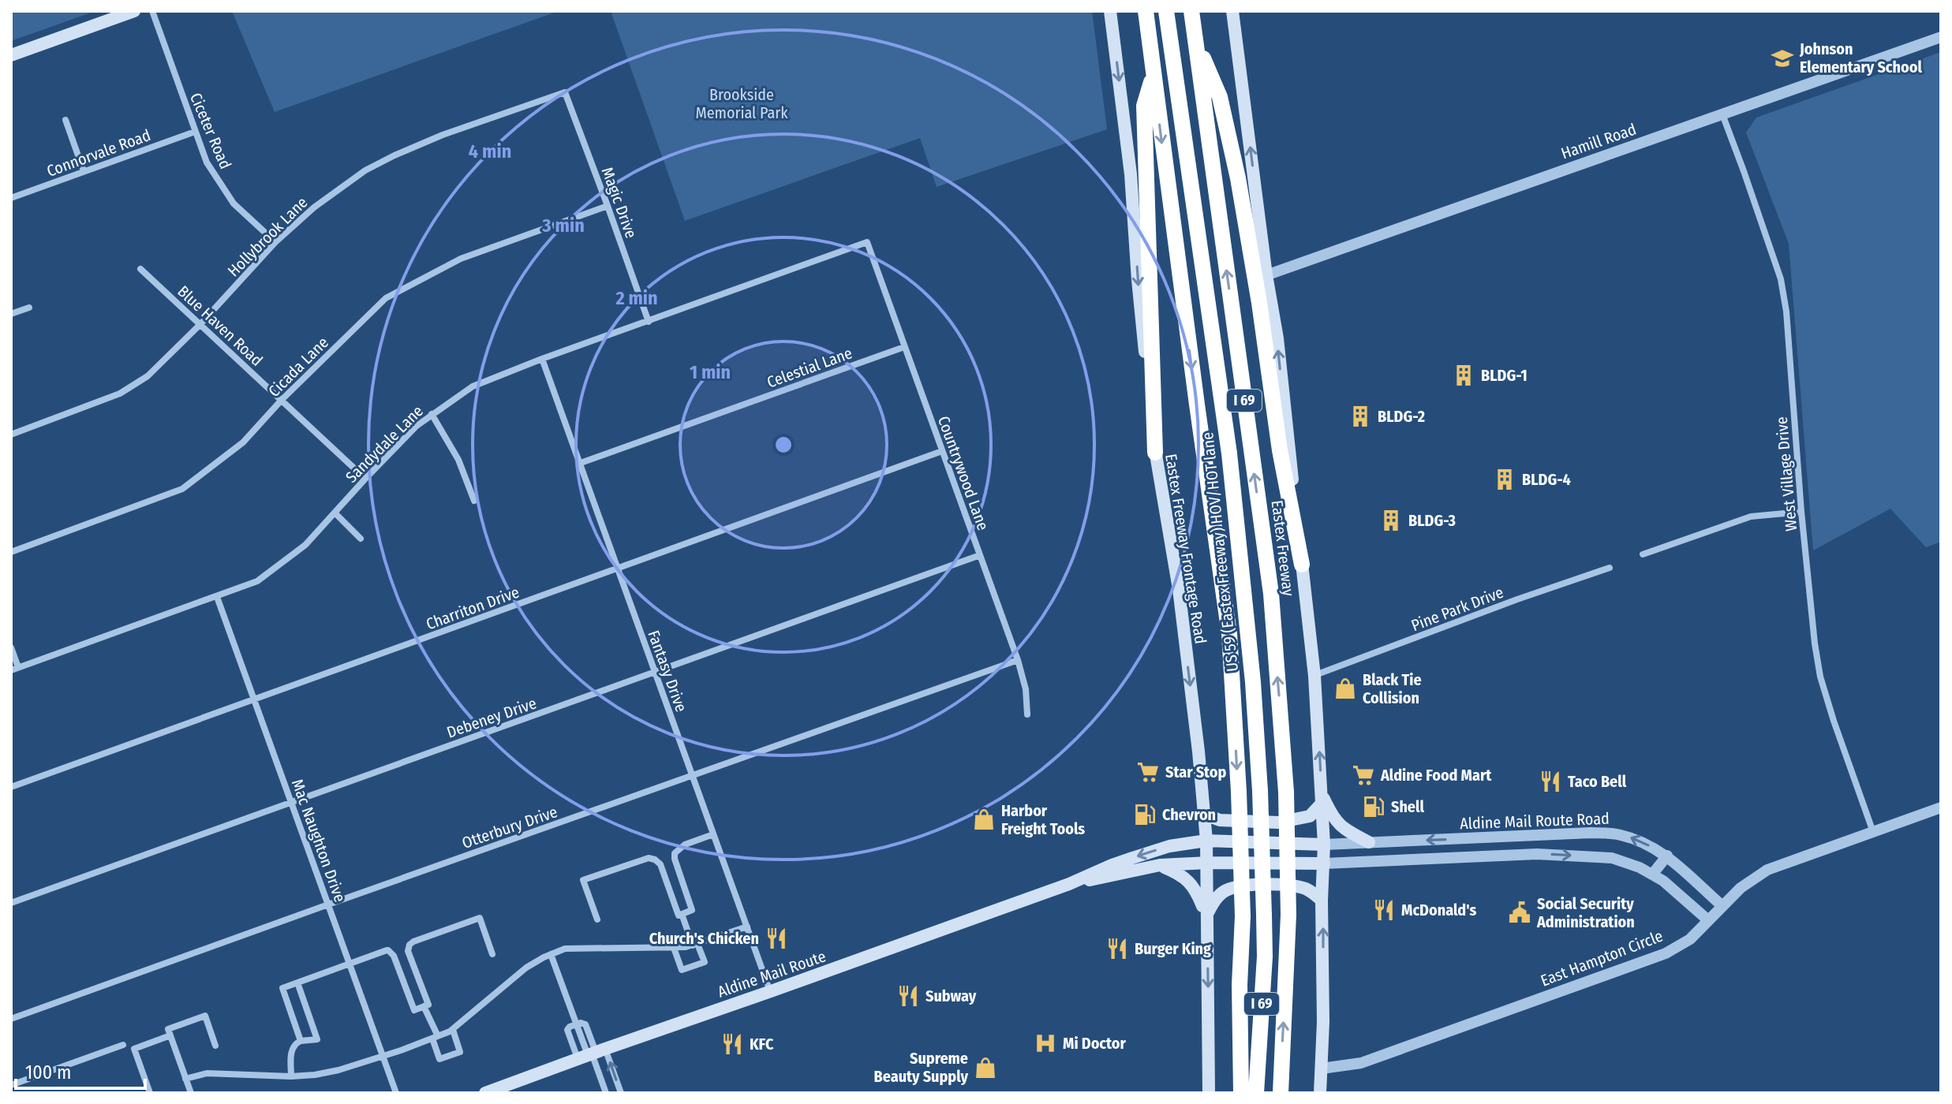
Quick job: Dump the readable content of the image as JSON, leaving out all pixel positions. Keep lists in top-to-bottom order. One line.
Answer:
{"streets":{"highway":["I 69","Eastex Freeway","US 59 (Eastex Freeway) HOV/HOT lane"],"main road":["Eastex Freeway Frontage Road","Aldine Mail Route"],"street":["Ciceter Road","Hamill Road","Connorvale Road","Magic Drive","Hollybrook Lane","Blue Haven Road","Cicada Lane","Celestial Lane","Sandydale Lane","Countrywood Lane","West Village Drive","Charriton Drive","Pine Park Drive","Fantasy Drive","Debeney Drive","Aldine Mail Route Road","Otterbury Drive","Mac Naughton Drive","East Hampton Circle"]},"crossings":[["Ciceter Road","Connorvale Road"],["Ciceter Road","Hollybrook Lane"],["Hamill Road","West Village Drive"],["Magic Drive","Hollybrook Lane"],["Magic Drive","Cicada Lane"],["Magic Drive","Sandydale Lane"],["Hollybrook Lane","Blue Haven Road"],["Blue Haven Road","Cicada Lane"],["Blue Haven Road","Sandydale Lane"],["Celestial Lane","Countrywood Lane"],["Celestial Lane","Fantasy Drive"],["I 69","US 59 (Eastex Freeway) HOV/HOT lane"],["Sandydale Lane","Countrywood Lane"],["Sandydale Lane","Fantasy Drive"],["Sandydale Lane","Mac Naughton Drive"],["Countrywood Lane","Charriton Drive"],["Countrywood Lane","Debeney Drive"],["Countrywood Lane","Otterbury Drive"],["West Village Drive","East Hampton Circle"],["Eastex Freeway Frontage Road","Aldine Mail Route"],["Charriton Drive","Fantasy Drive"],["Charriton Drive","Mac Naughton Drive"],["Fantasy Drive","Debeney Drive"],["Fantasy Drive","Otterbury Drive"],["Fantasy Drive","Aldine Mail Route"],["Debeney Drive","Mac Naughton Drive"],["Aldine Mail Route Road","East Hampton Circle"],["Aldine Mail Route Road","Aldine Mail Route"],["Otterbury Drive","Mac Naughton Drive"]],"one_way":["Eastex Freeway Frontage Road"],"parks":["Brookside Memorial Park"],"places":{"school or university":["Johnson Elementary School"],"building":["BLDG-1","BLDG-2","BLDG-4","BLDG-3"],"shop":["Black Tie Collision","Harbor Freight Tools","Supreme Beauty Supply"],"supermarket":["Star Stop","Aldine Food Mart"],"restaurant":["Taco Bell","McDonald's","Church's Chicken","Burger King","Subway","KFC"],"fuel station":["Shell","Chevron"],"public building":["Social Security Administration"],"hospital":["Mi Doctor"]},"scale_bar":"100 m","rings":["4 min","3 min","2 min","1 min"]}
